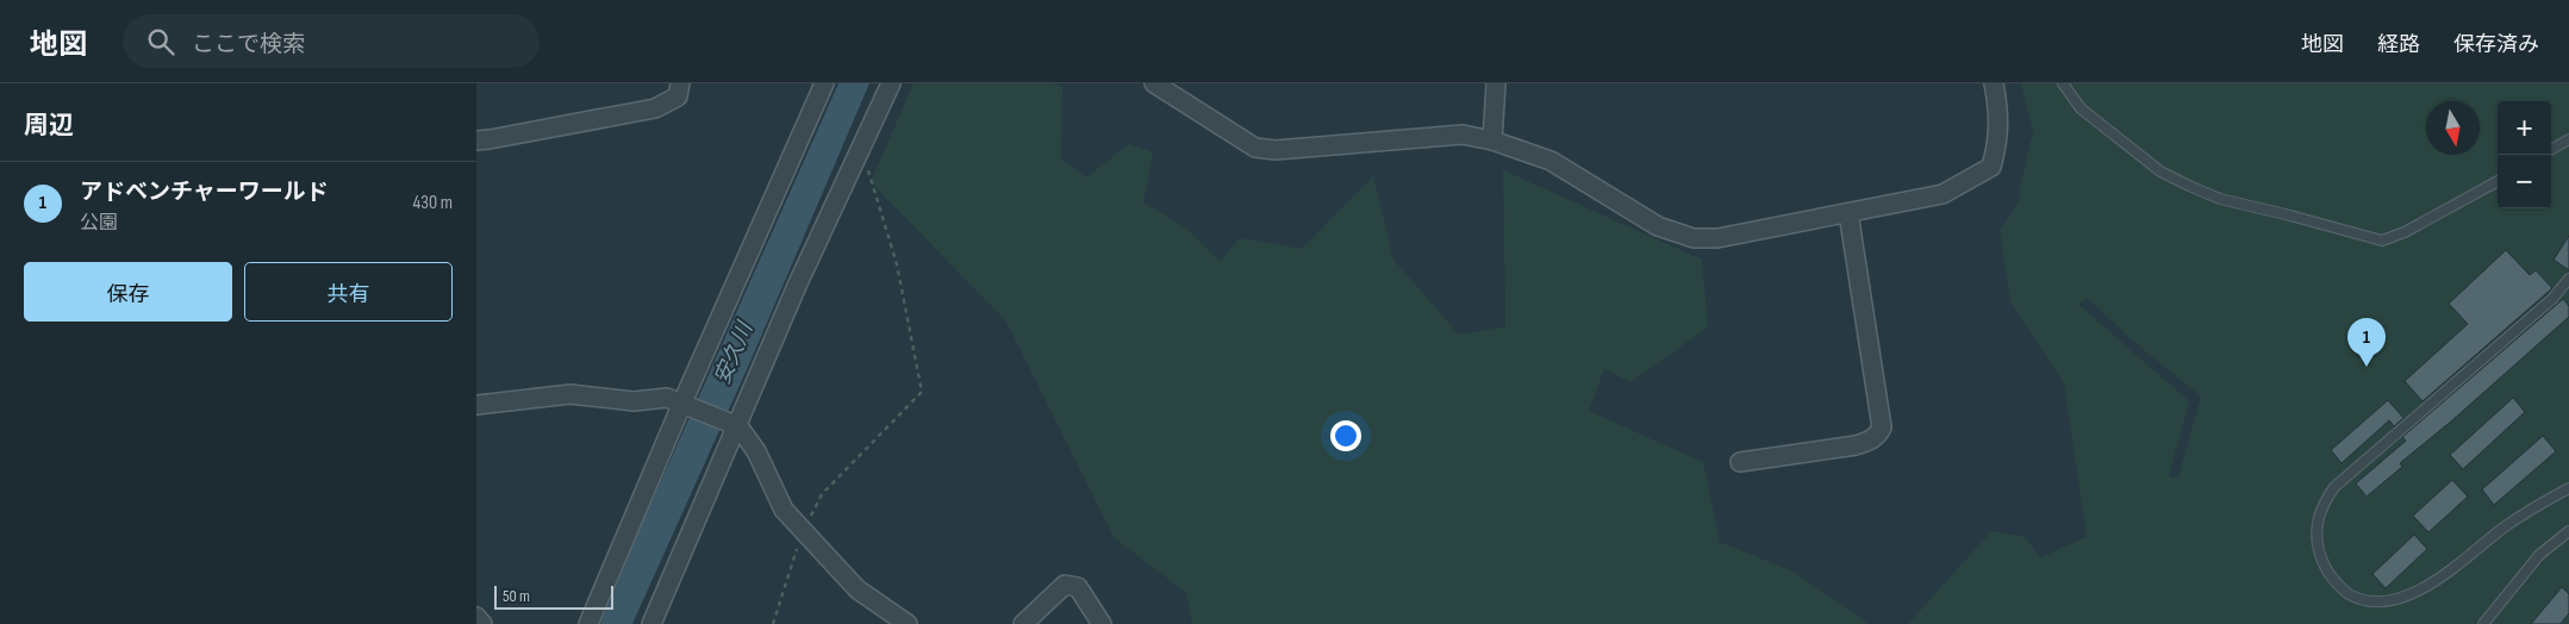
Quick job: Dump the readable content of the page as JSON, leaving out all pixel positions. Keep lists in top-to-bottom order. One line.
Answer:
{"water":["安久川"],"scale_bar":"50 m","north":"bottom","page":{"header":"地図","search":"ここで検索","nav":["地図","経路","保存済み"],"heading":"周辺","map_buttons":["+","−"],"list":[{"mark":"1","name":"アドベンチャーワールド","note":"公園","value":"430 m"}],"buttons":["保存","共有"],"pins":"1","scale":"50 m"}}
